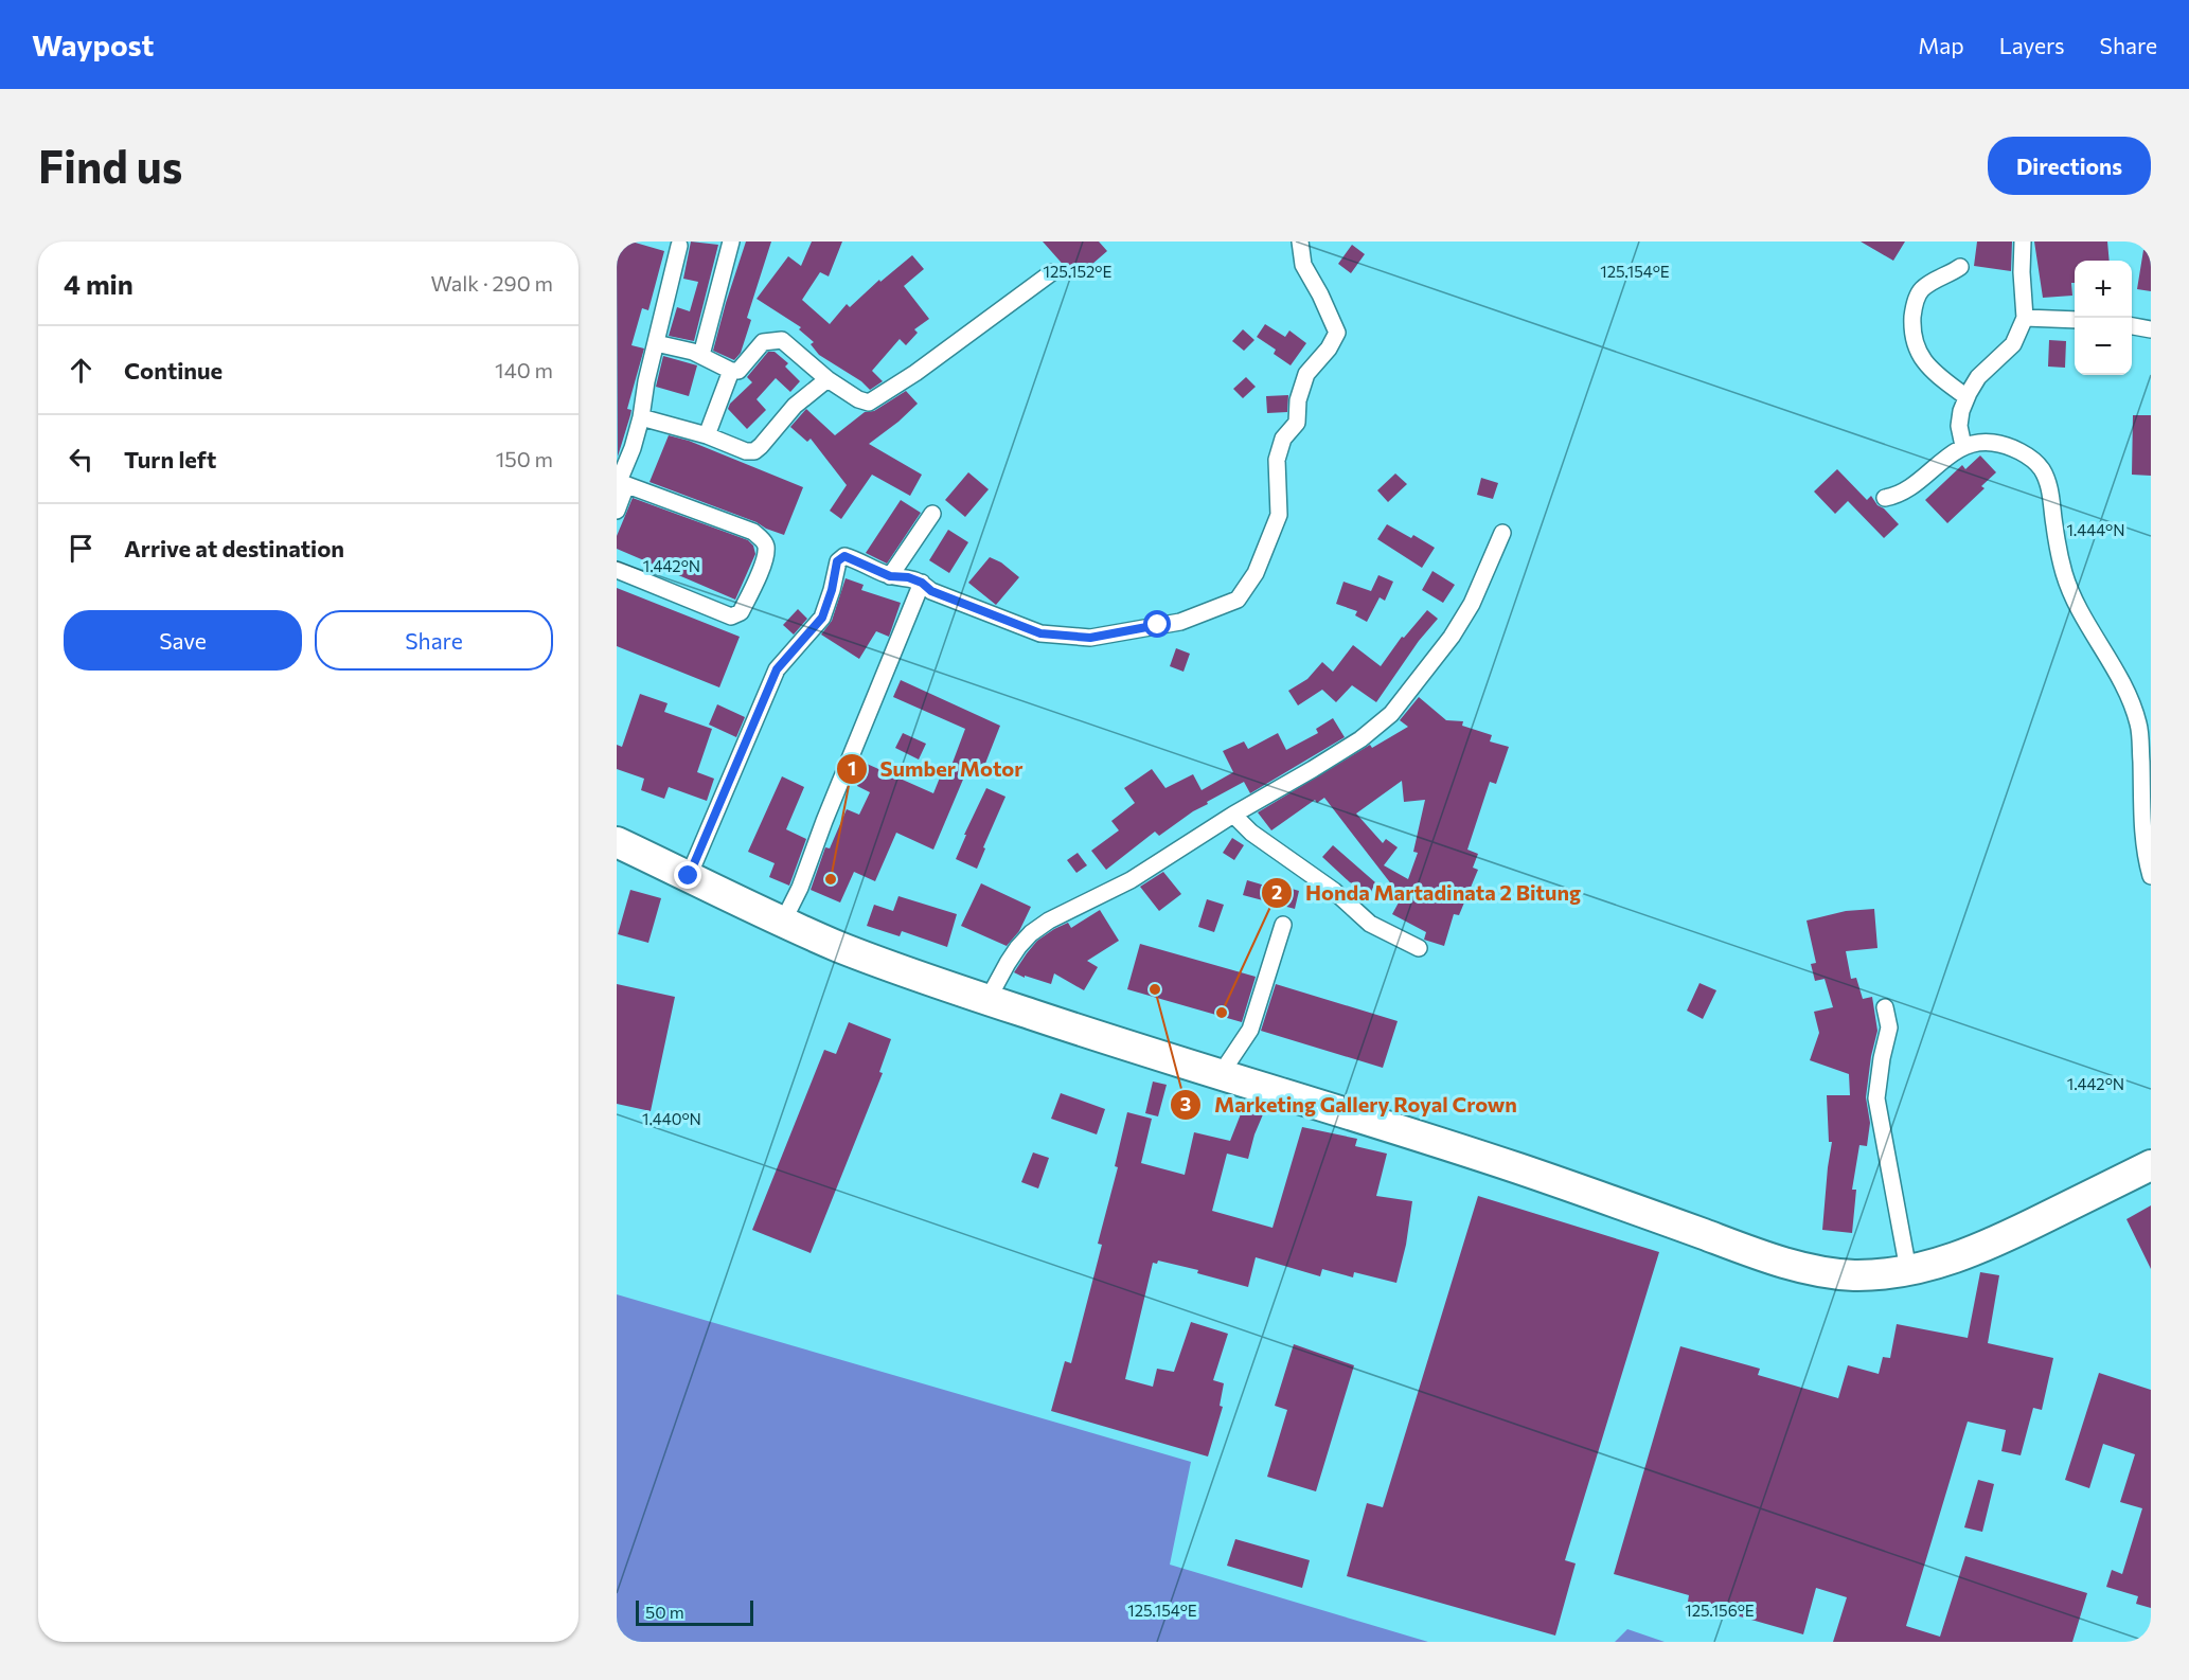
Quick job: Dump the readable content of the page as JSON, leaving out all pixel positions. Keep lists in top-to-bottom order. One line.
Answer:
{"places":["Sumber Motor","Marketing Gallery Royal Crown","Honda Martadinata 2 Bitung"],"scale_bar":"50 m","page":{"header":"Waypost","nav":["Map","Layers","Share"],"buttons":["Directions",["Save","Share"]],"title":"Find us","heading":["4 min","Walk · 290 m"],"map_buttons":["+","−"],"list":[["Continue","140 m"],["Turn left","150 m"],"Arrive at destination"],"scale":"50 m"},"coordinates":["125.152°E","125.154°E","1.444°N","1.442°N","1.440°N","125.156°E"]}
